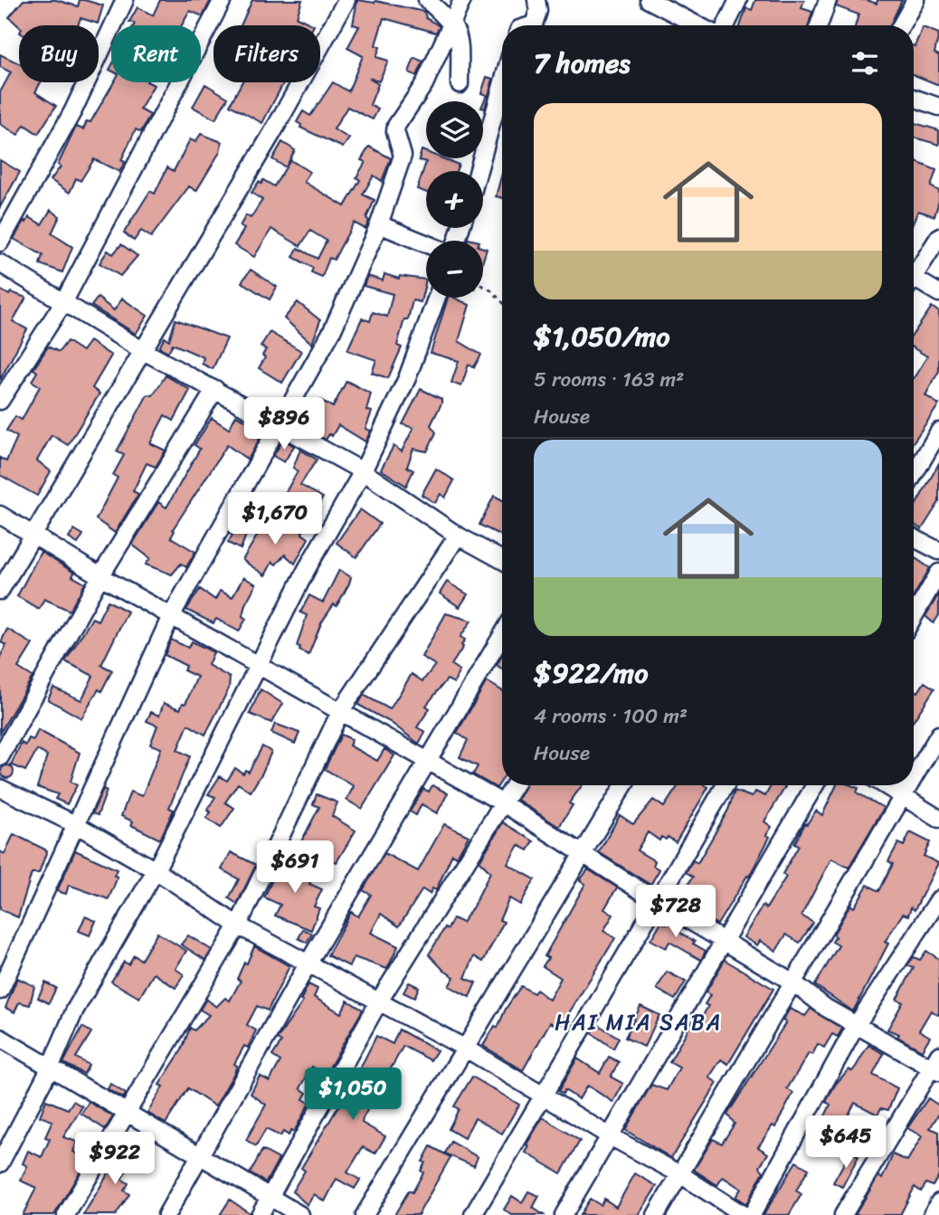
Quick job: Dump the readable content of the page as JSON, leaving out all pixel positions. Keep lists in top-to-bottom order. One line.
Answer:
{"districts":["HAI MIA SABA"],"page":{"chip":["Buy","Rent","Filters"],"heading":"7 homes","map_buttons":["+","−"],"list":[{"name":"$1,050/mo","note":"5 rooms · 163 m² · House"},{"name":"$922/mo","note":"4 rooms · 100 m² · House"}],"price":["$896","$1,670","$691","$728","$1,050","$645","$922"]}}
